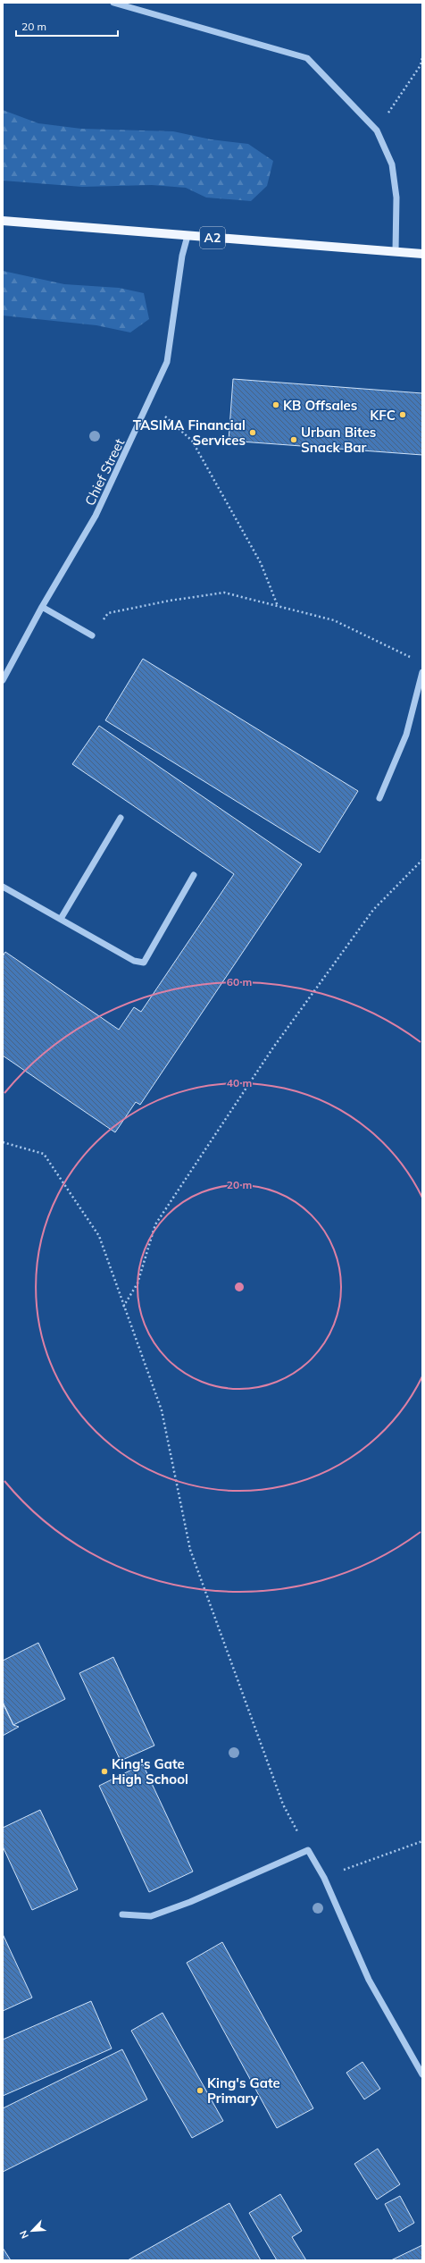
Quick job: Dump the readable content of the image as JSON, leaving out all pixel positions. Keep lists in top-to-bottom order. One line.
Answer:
{"streets":{"main road":["A2"],"street":["Chief Street"]},"crossings":[["A2","Chief Street"]],"places":["KB Offsales","KFC","TASIMA Financial Services","Urban Bites Snack Bar","King's Gate High School","King's Gate Primary"],"scale_bar":"20 m","north":"bottom left","rings":["60 m","40 m","20 m"]}
